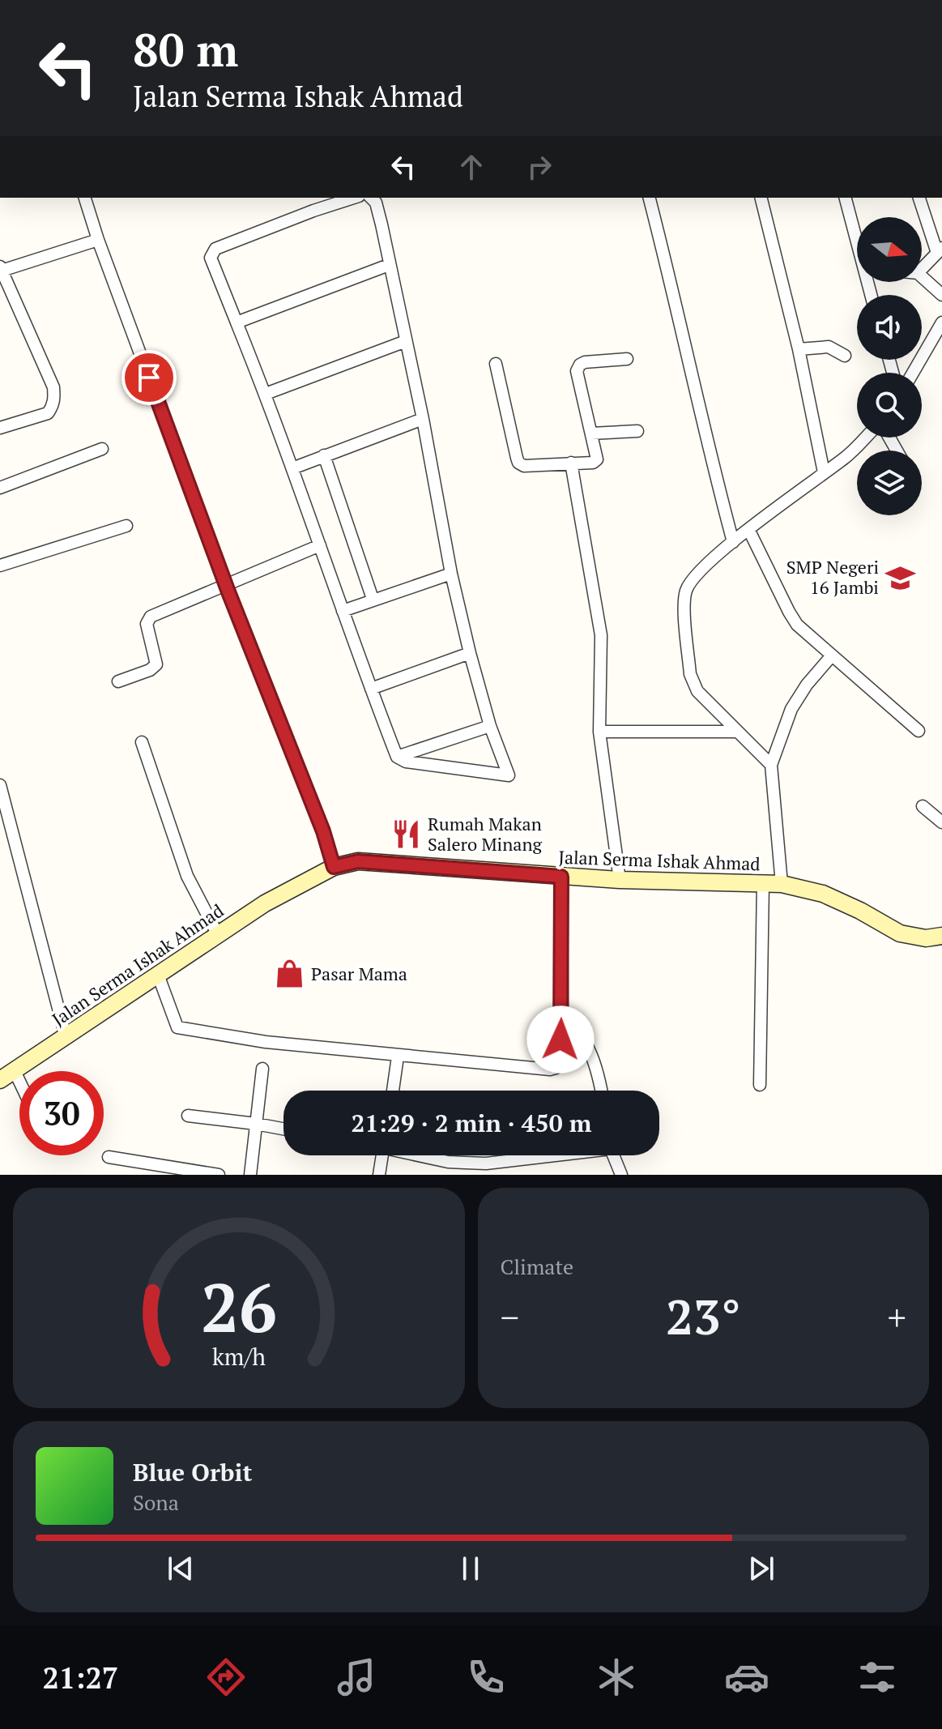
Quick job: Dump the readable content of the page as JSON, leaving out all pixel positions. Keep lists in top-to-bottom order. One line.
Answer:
{"streets":{"street":["Jalan Serma Ishak Ahmad"]},"places":{"school or university":["SMP Negeri 16 Jambi"],"restaurant":["Rumah Makan Salero Minang"],"shop":["Pasar Mama"]},"north":"right","page":{"turn":["80 m","Jalan Serma Ishak Ahmad"],"limit":"30","trip":"21:29 · 2 min · 450 m","tile":"Climate","heat":["−","23°","+"],"song":["Blue Orbit","Sona"],"tabs":"21:27","gauge":["26","km/h"]}}
